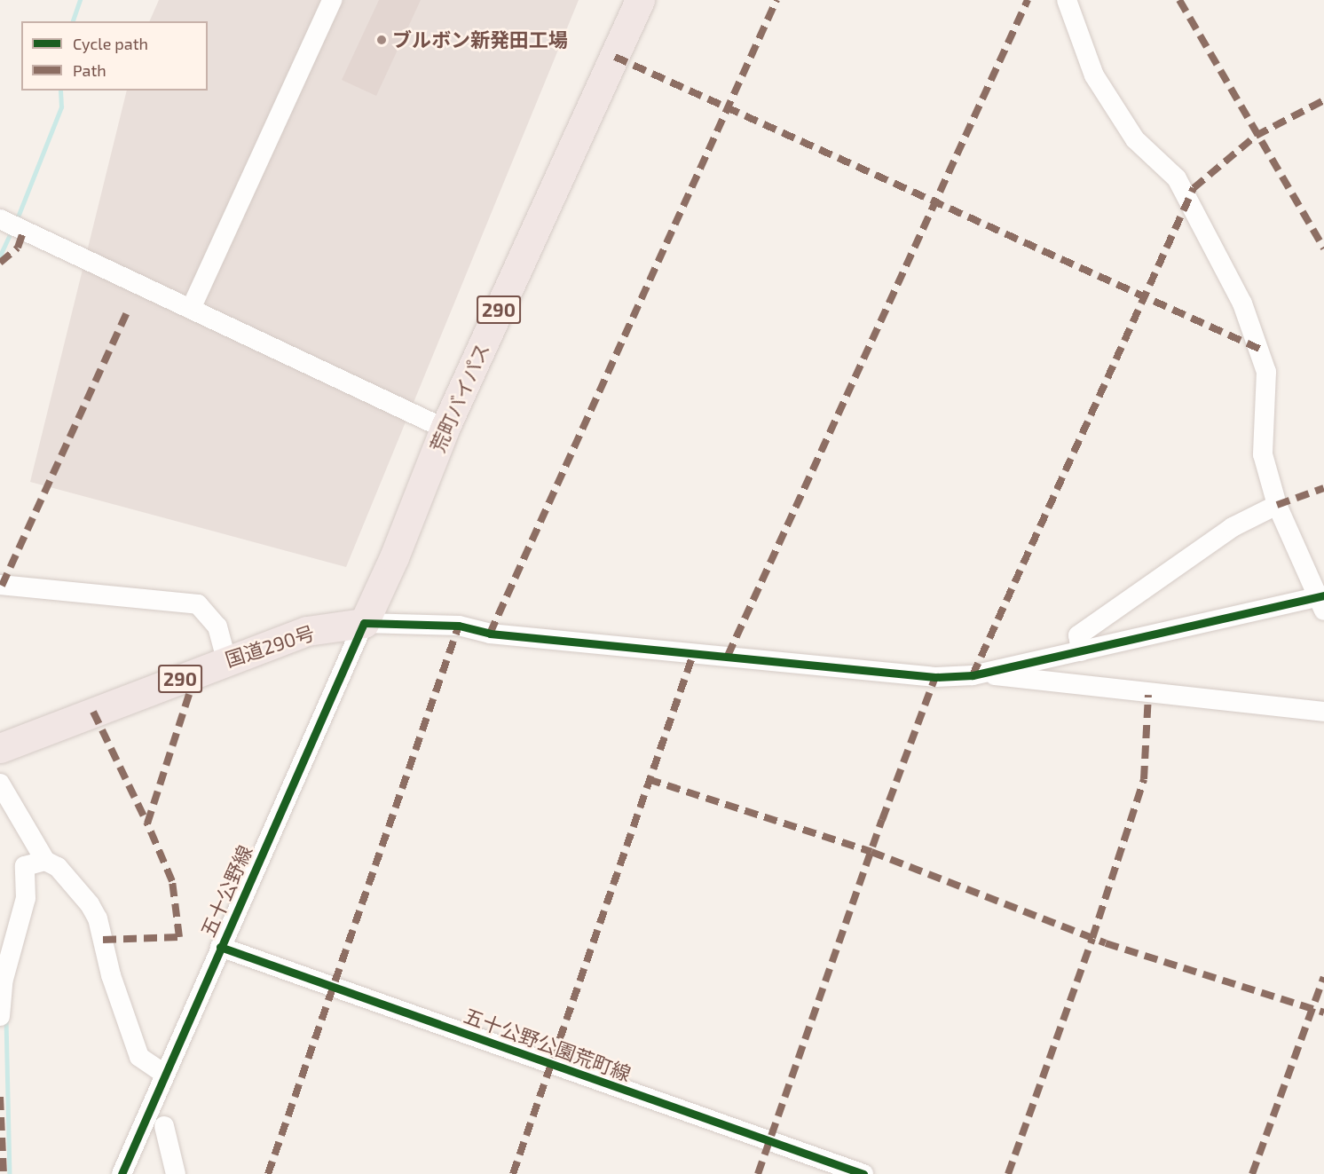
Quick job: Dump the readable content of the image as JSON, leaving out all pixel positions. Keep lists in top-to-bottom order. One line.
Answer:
{"streets":{"highway":["290","荒町バイパス","国道290号"],"street":["五十公野線","五十公野公園荒町線"]},"crossings":[["荒町バイパス","国道290号"],["荒町バイパス","五十公野線"],["国道290号","五十公野線"],["五十公野線","五十公野公園荒町線"]],"places":["ブルボン新発田工場"],"legend":["Cycle path","Path"]}
